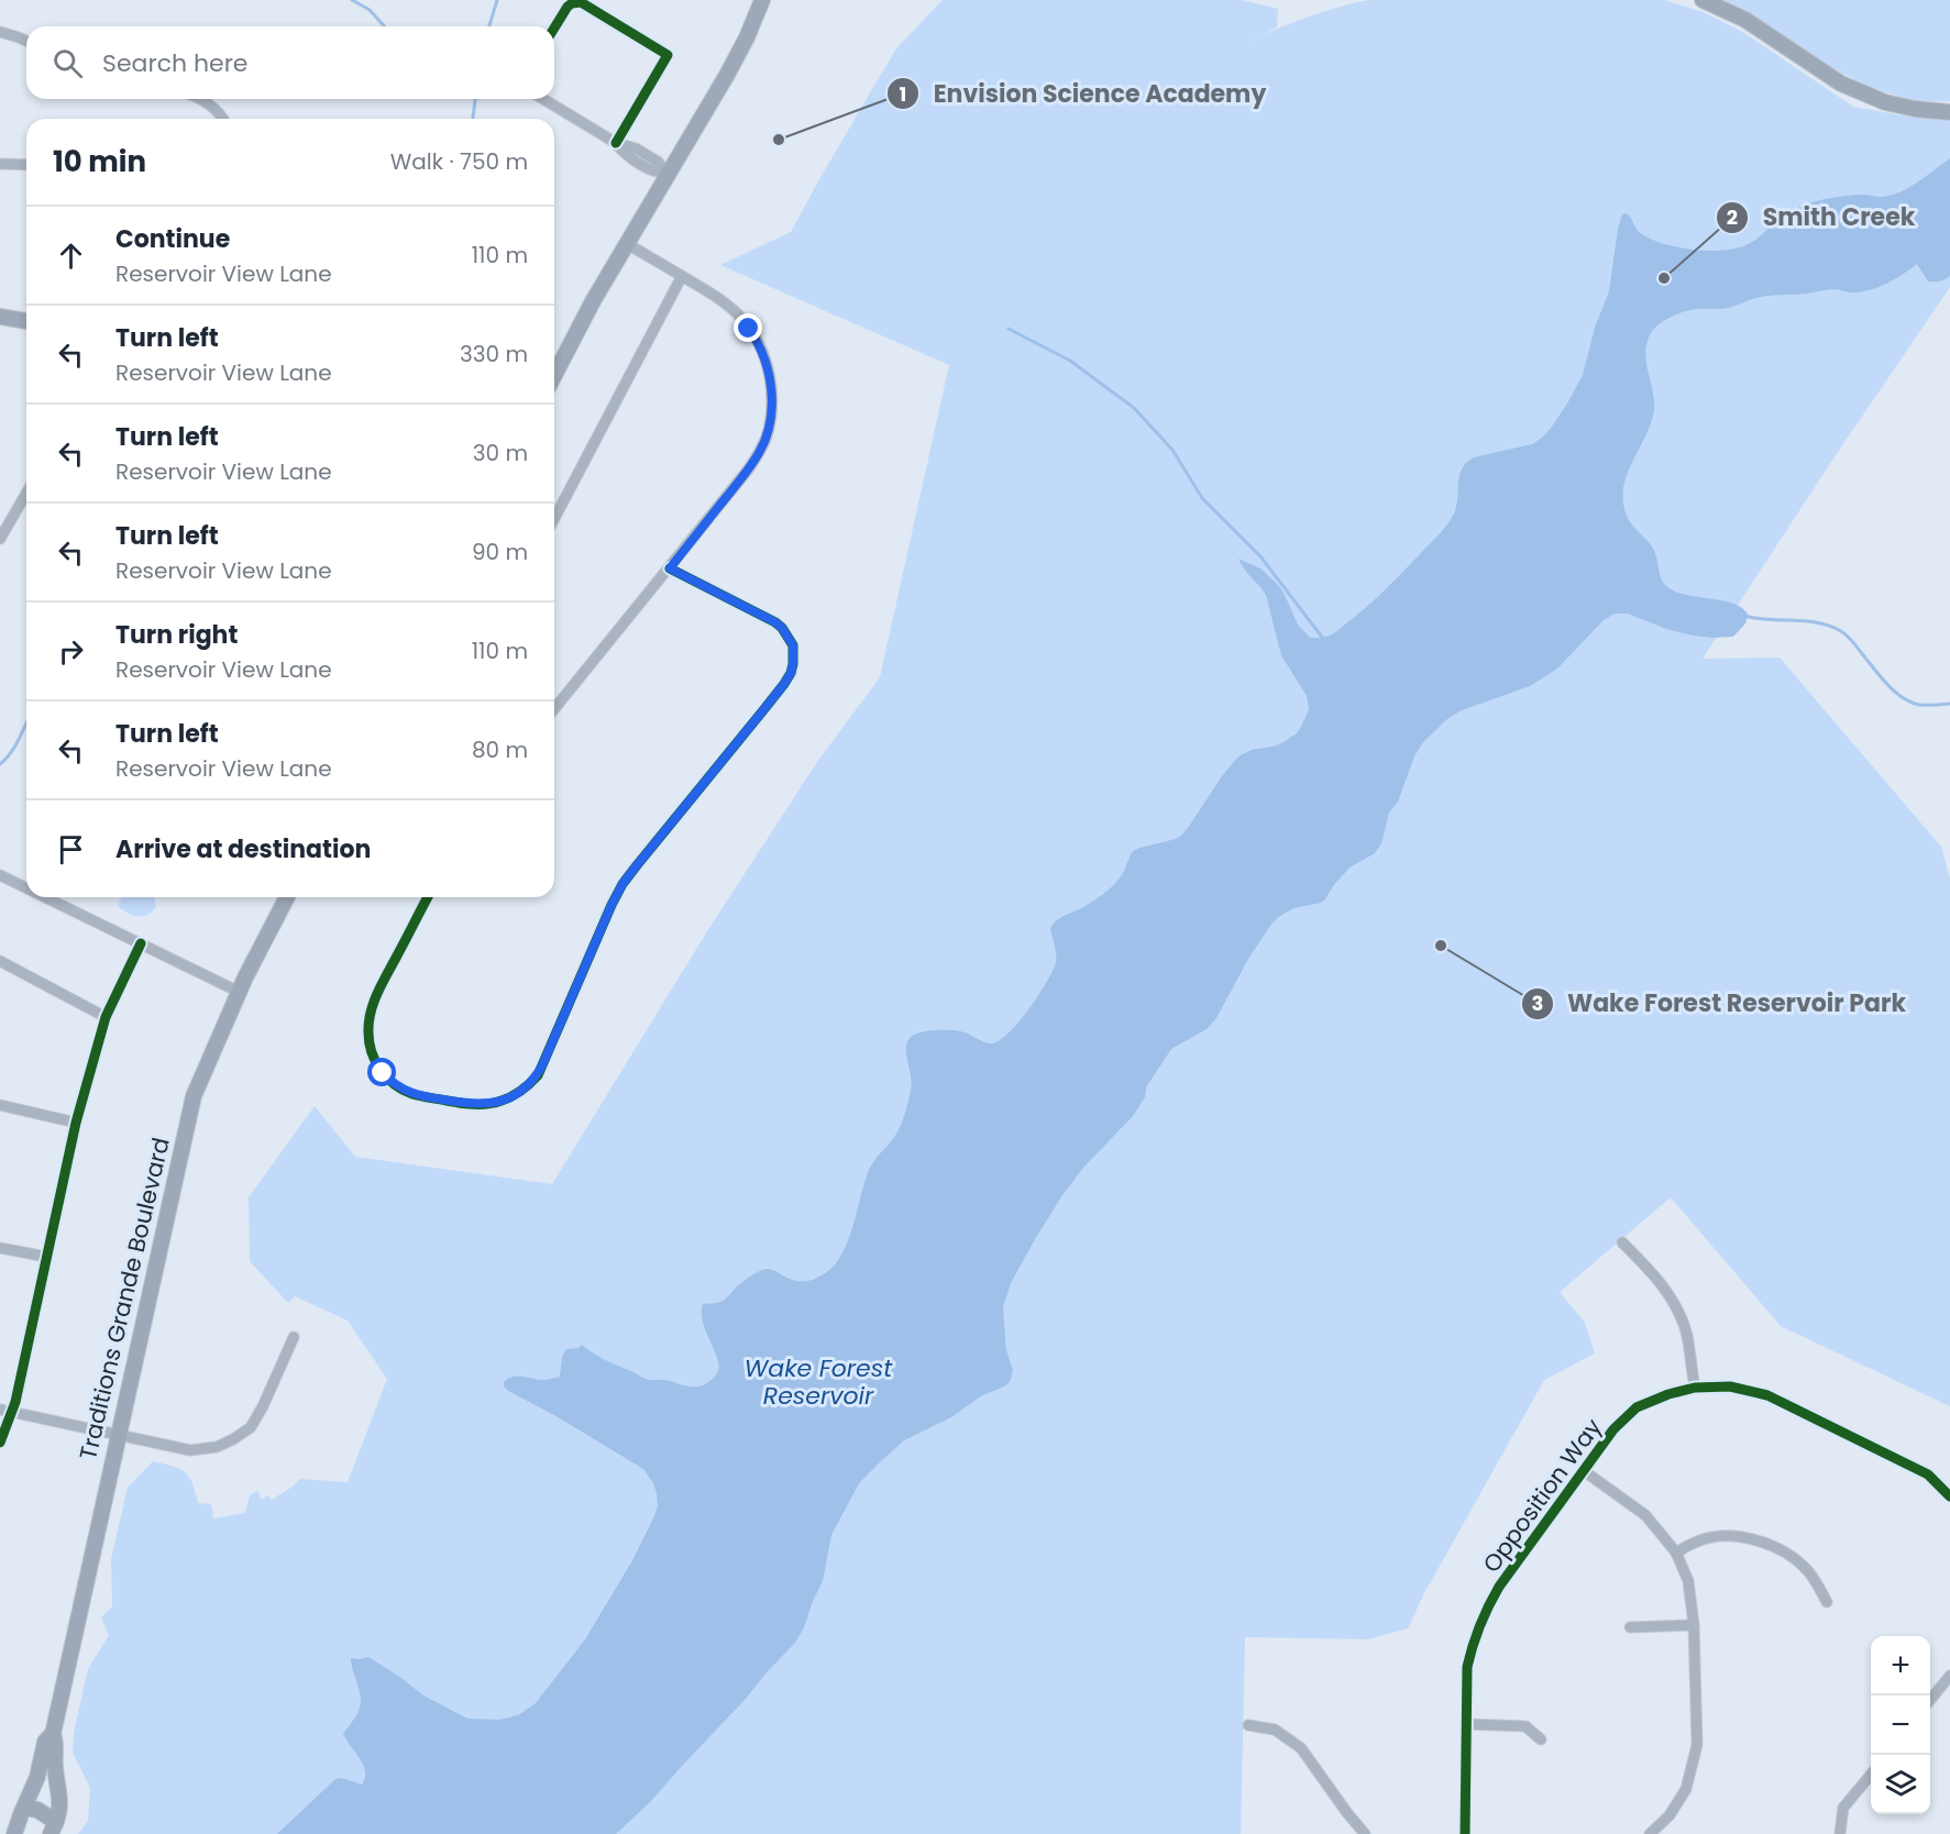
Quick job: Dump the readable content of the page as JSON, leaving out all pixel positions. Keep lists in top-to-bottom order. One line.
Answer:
{"streets":{"main road":["Traditions Grande Boulevard"],"street":["Opposition Way"]},"water":["Wake Forest Reservoir"],"places":["Envision Science Academy","Smith Creek","Wake Forest Reservoir Park"],"page":{"search":"Search here","heading":["10 min","Walk · 750 m"],"list":[["Continue","Reservoir View Lane","110 m"],["Turn left","Reservoir View Lane","330 m"],["Turn left","Reservoir View Lane","30 m"],["Turn left","Reservoir View Lane","90 m"],["Turn right","Reservoir View Lane","110 m"],["Turn left","Reservoir View Lane","80 m"],"Arrive at destination"],"map_buttons":["+","−"]}}
